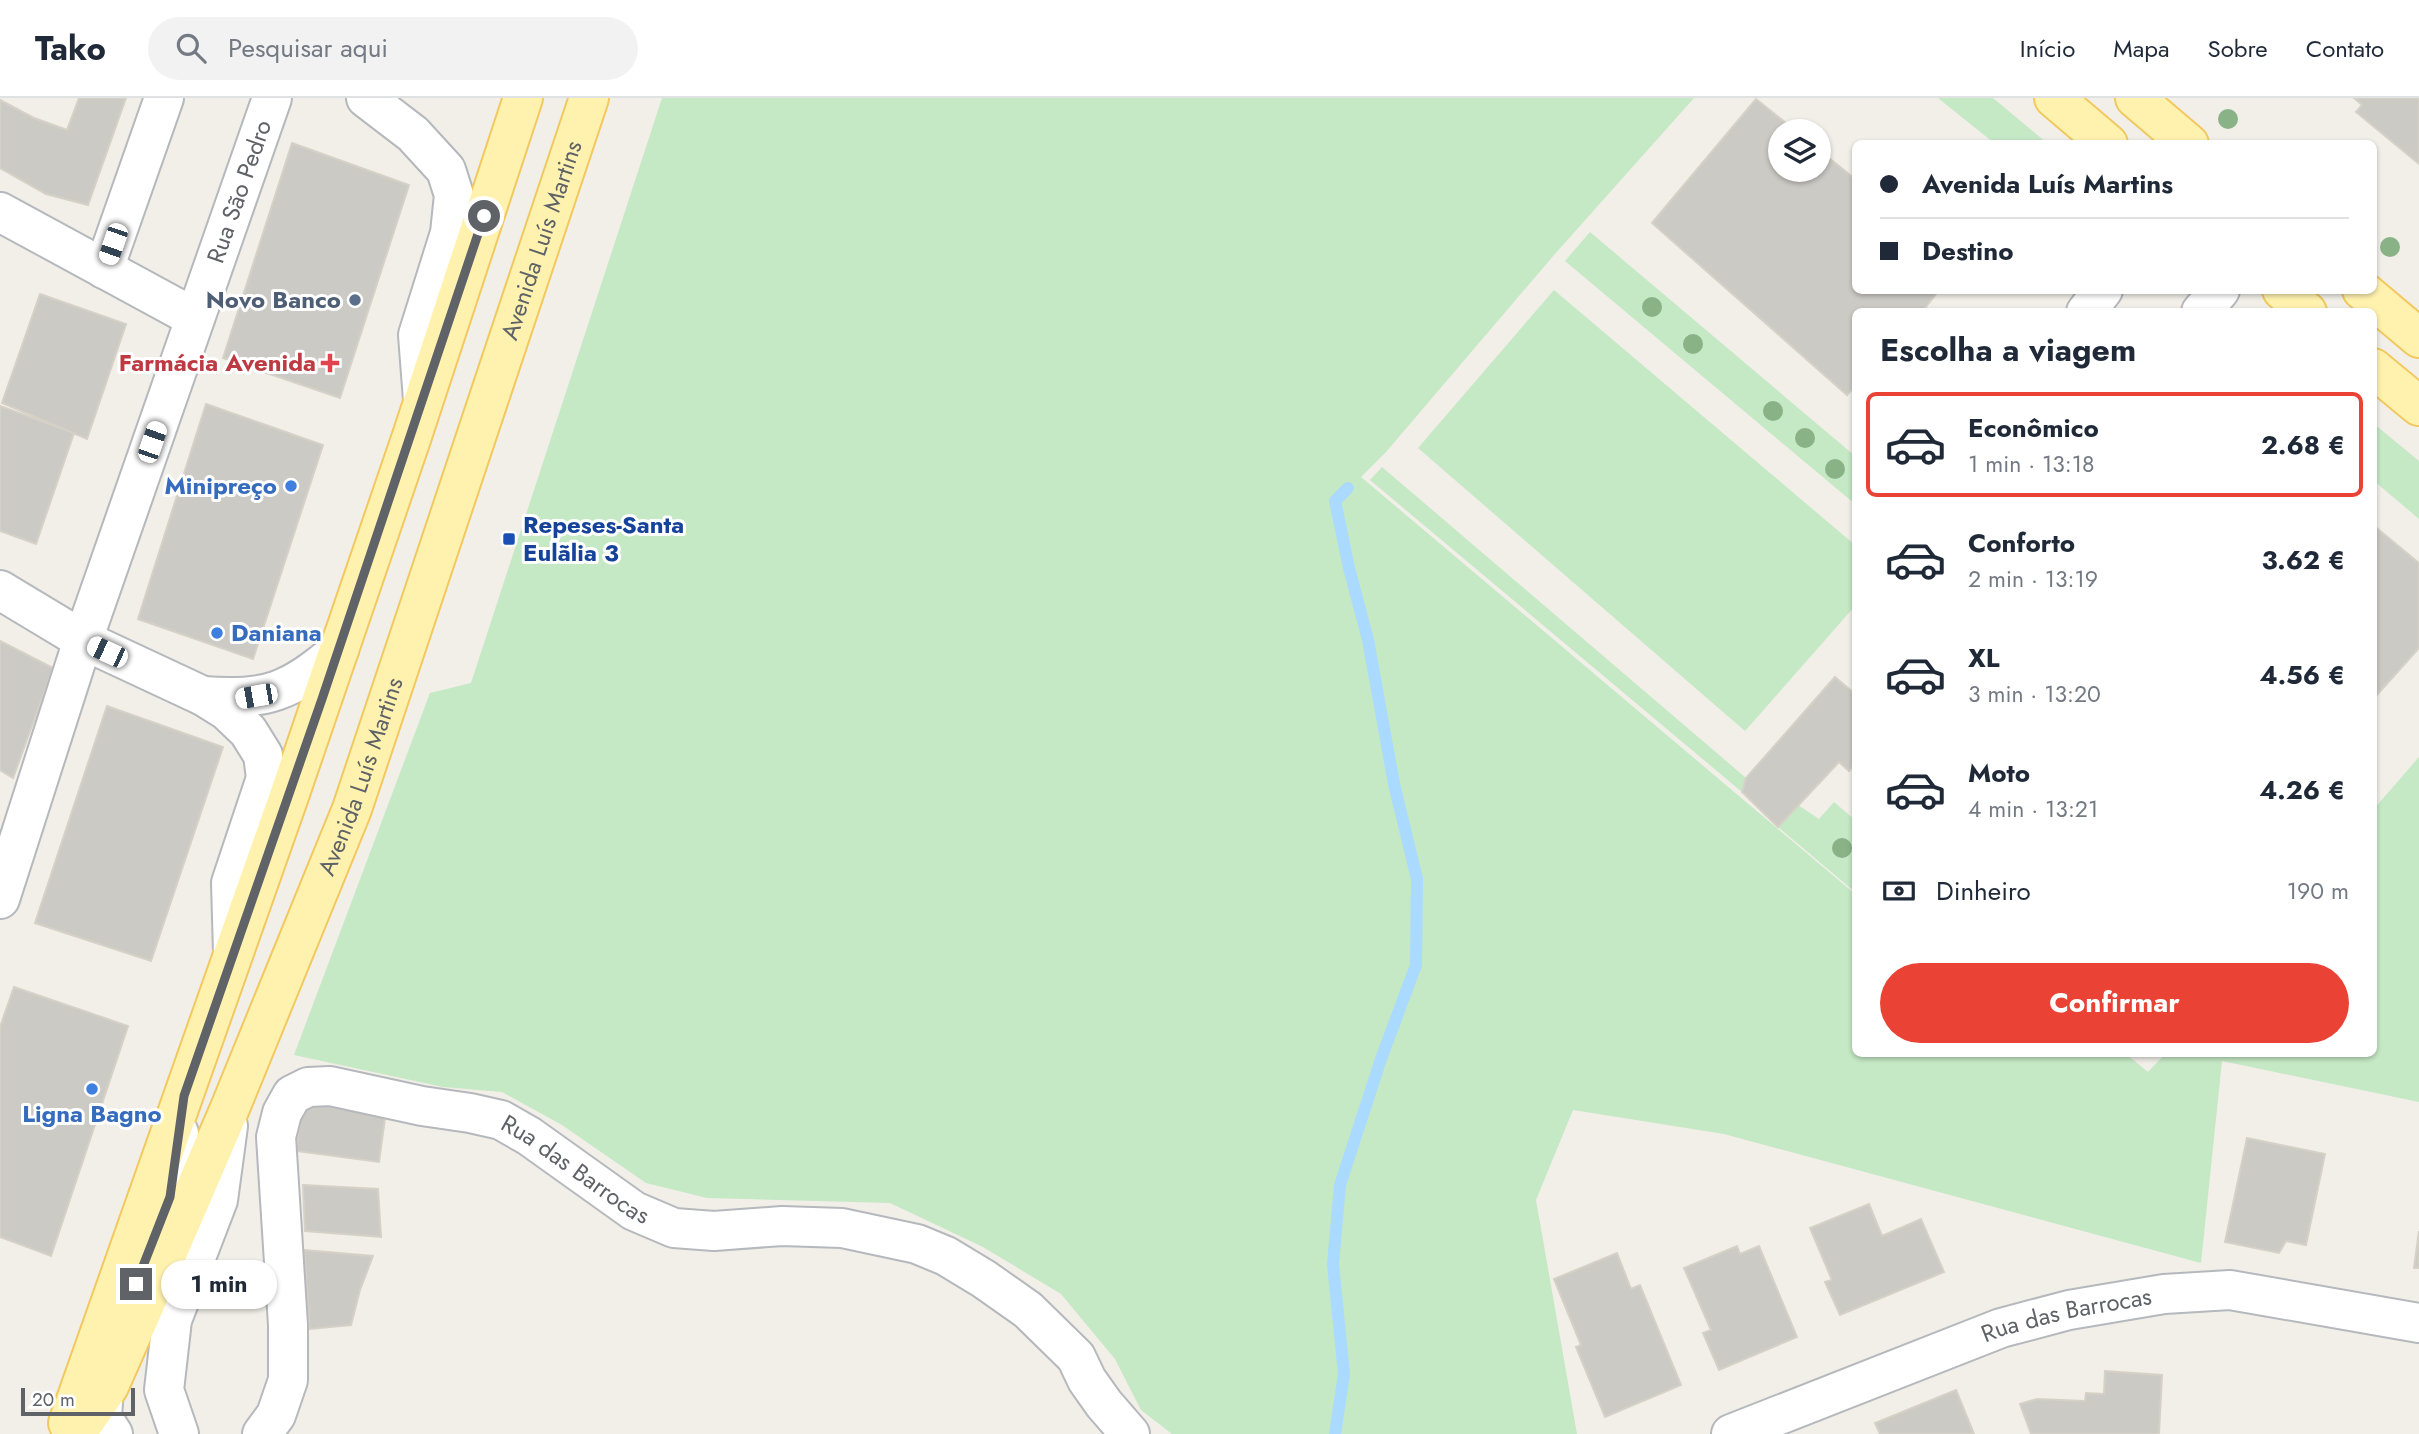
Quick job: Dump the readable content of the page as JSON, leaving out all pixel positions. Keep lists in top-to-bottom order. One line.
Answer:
{"streets":{"main road":["Avenida Luís Martins"],"street":["Rua São Pedro","Rua das Barrocas"]},"places":{"other":["Novo Banco","Minipreço","Daniana","Ligna Bagno"],"health":["Farmácia Avenida"],"transit":["Repeses-Santa Eulãlia 3"]},"scale_bar":"20 m","page":{"header":"Tako","search":"Pesquisar aqui","nav":["Início","Mapa","Sobre","Contato"],"banner":["Avenida Luís Martins","Destino"],"heading":"Escolha a viagem","list":[{"name":"Econômico","note":"1 min · 13:18","value":"2.68 €"},{"name":"Conforto","note":"2 min · 13:19","value":"3.62 €"},{"name":"XL","note":"3 min · 13:20","value":"4.56 €"},{"name":"Moto","note":"4 min · 13:21","value":"4.26 €"}],"pay":["Dinheiro","190 m"],"buttons":"Confirmar","bubble":"1 min","scale":"20 m"}}
